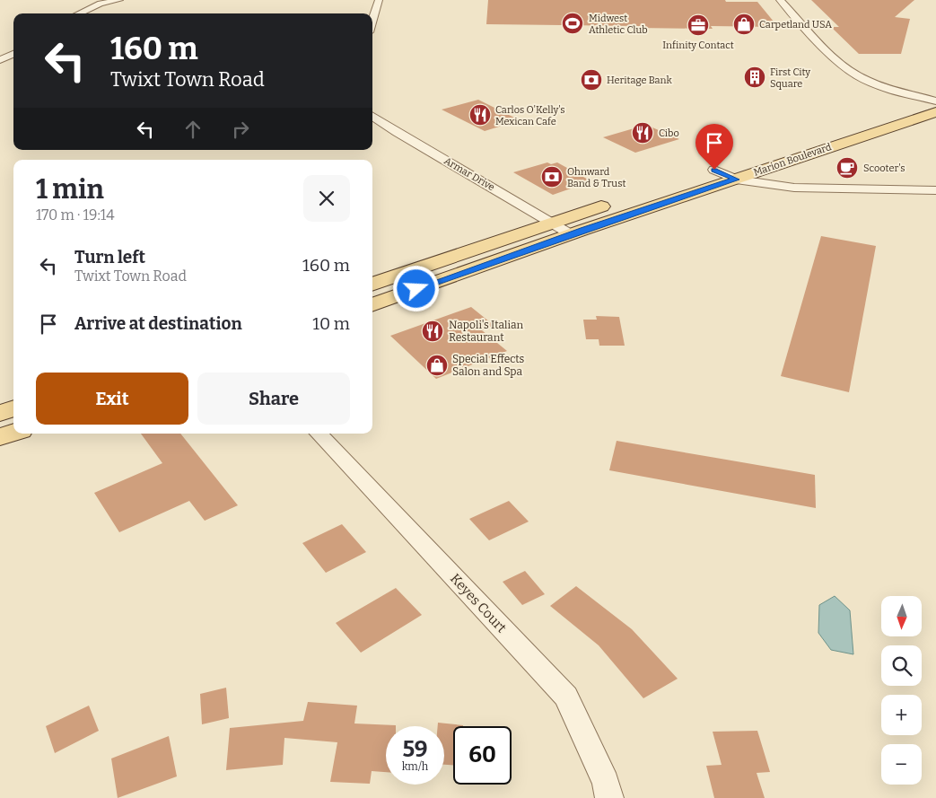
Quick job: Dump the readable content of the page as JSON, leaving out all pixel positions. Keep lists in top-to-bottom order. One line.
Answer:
{"streets":{"main road":["Marion Boulevard"],"street":["Armar Drive","Keyes Court"]},"crossings":[["Marion Boulevard","Armar Drive"]],"places":{"sports":["Midwest Athletic Club"],"shop":["Carpetland USA","Special Effects Salon and Spa"],"office":["Infinity Contact"],"building":["First City Square"],"bank":["Heritage Bank","Ohnward Band & Trust"],"restaurant":["Carlos O'Kelly's Mexican Cafe","Cibo","Napoli's Italian Restaurant"],"cafe":["Scooter's"]},"north":"bottom","page":{"turn":["160 m","Twixt Town Road"],"heading":["1 min","170 m · 19:14"],"list":[{"name":"Turn left","note":"Twixt Town Road","value":"160 m"},{"name":"Arrive at destination","value":"10 m"}],"buttons":["Exit","Share"],"map_buttons":["+","−"],"speed":"59 km/h","limit":"60"}}
